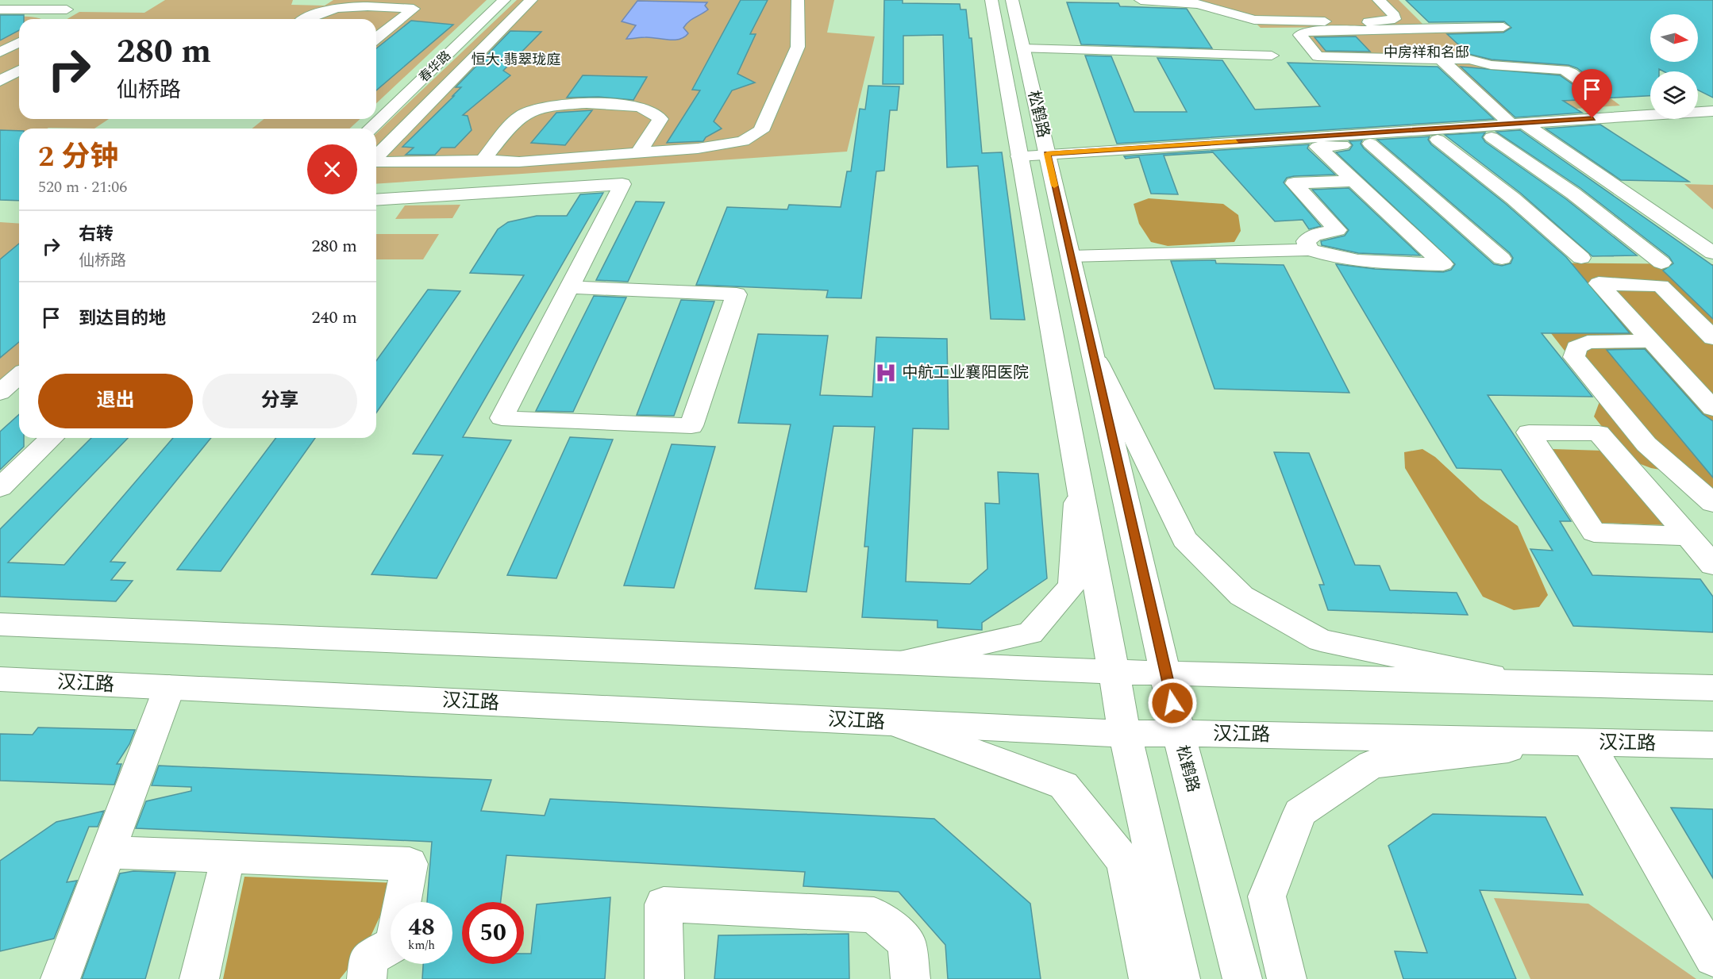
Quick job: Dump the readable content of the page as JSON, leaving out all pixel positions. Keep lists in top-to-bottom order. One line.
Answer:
{"streets":{"main road":["春华路","松鹤路","汉江路"]},"crossings":[["松鹤路","汉江路"]],"districts":["中房祥和名邸","恒大·翡翠珑庭"],"places":{"hospital":["中航工业襄阳医院"]},"north":"right","page":{"turn":["280 m","仙桥路"],"heading":["2 分钟","520 m · 21:06"],"list":[{"name":"右转","note":"仙桥路","value":"280 m"},{"name":"到达目的地","value":"240 m"}],"buttons":["退出","分享"],"speed":"48 km/h","limit":"50"}}
